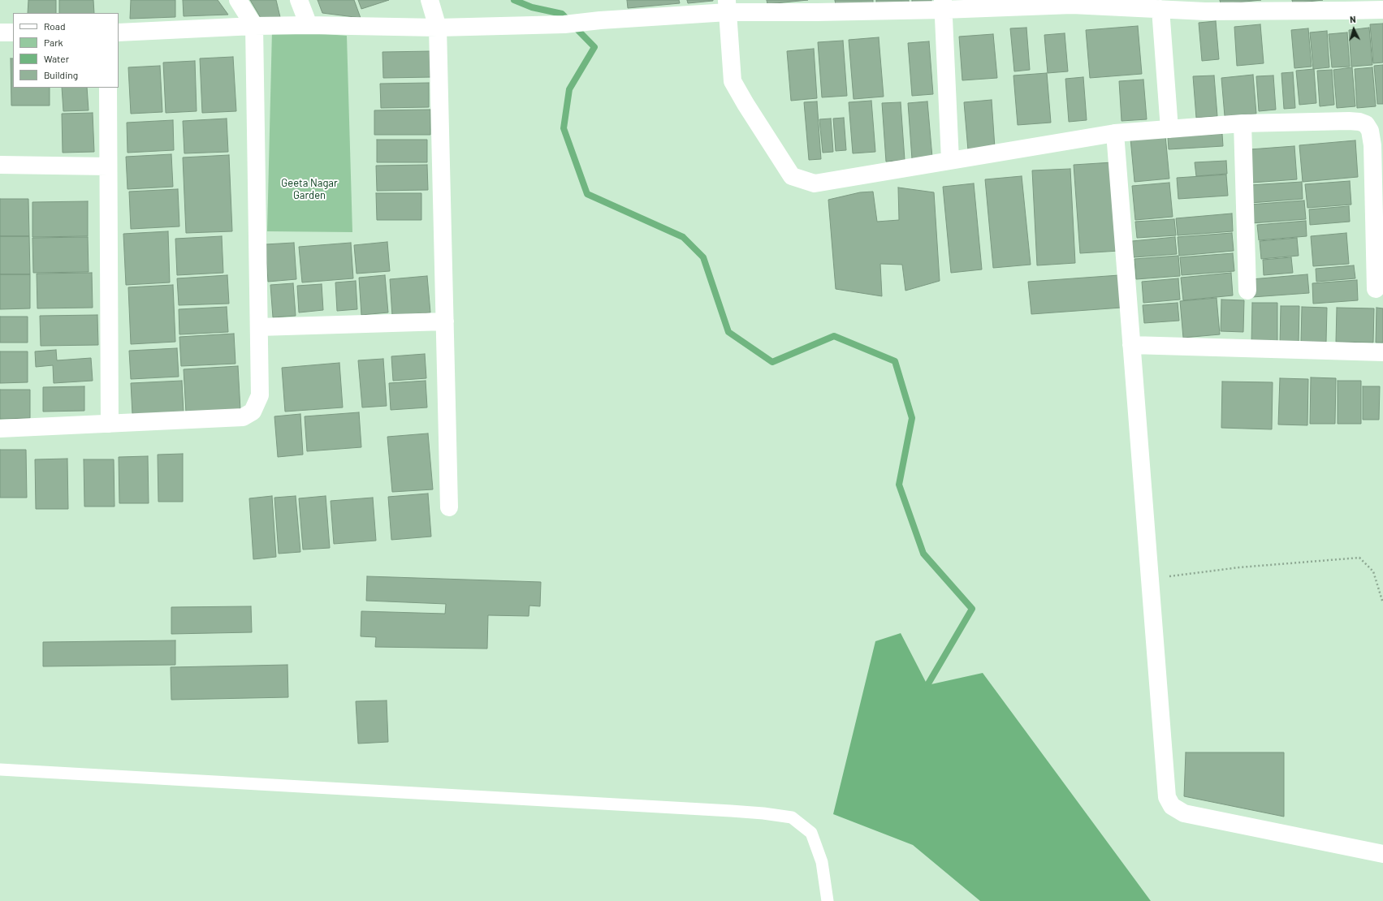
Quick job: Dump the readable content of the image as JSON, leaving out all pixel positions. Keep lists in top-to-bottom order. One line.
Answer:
{"parks":["Geeta Nagar Garden"],"legend":["Road","Park","Water","Building"],"north":"top"}
